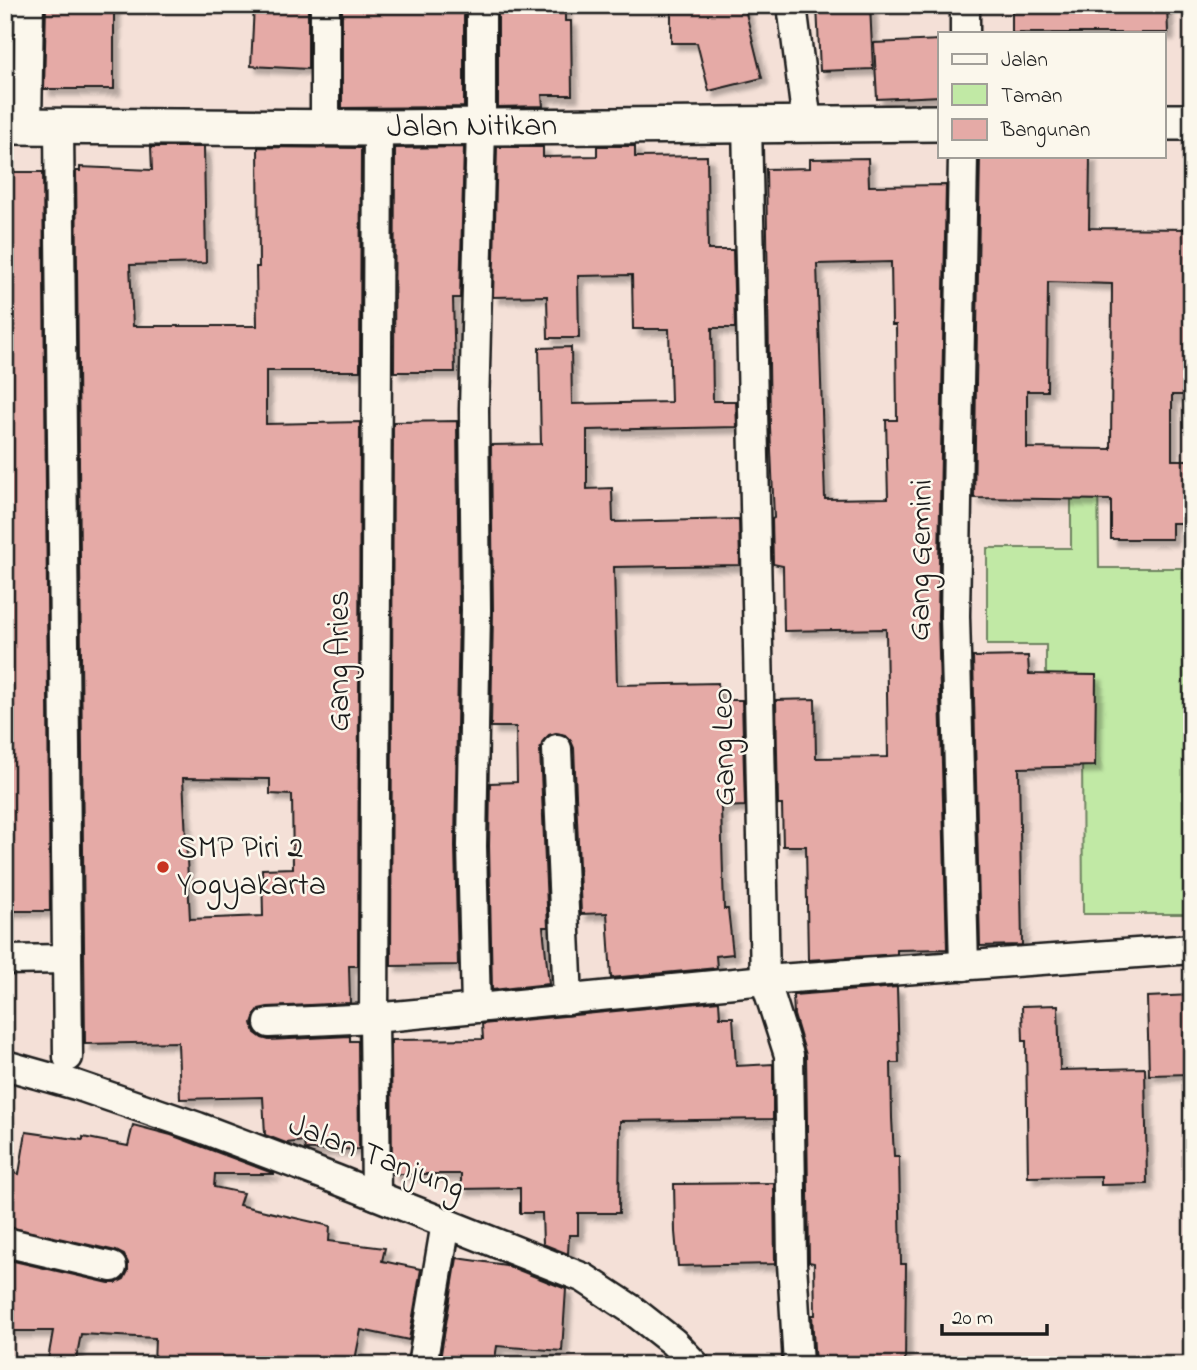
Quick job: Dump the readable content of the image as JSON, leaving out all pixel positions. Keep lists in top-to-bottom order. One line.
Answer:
{"streets":{"street":["Jalan Nitikan","Gang Gemini","Gang Aries","Gang Leo","Jalan Tanjung"]},"crossings":[["Jalan Nitikan","Gang Aries"],["Jalan Nitikan","Gang Leo"],["Gang Aries","Jalan Tanjung"]],"places":["SMP Piri 2 Yogyakarta"],"legend":["Jalan","Taman","Bangunan"],"scale_bar":"20 m"}
